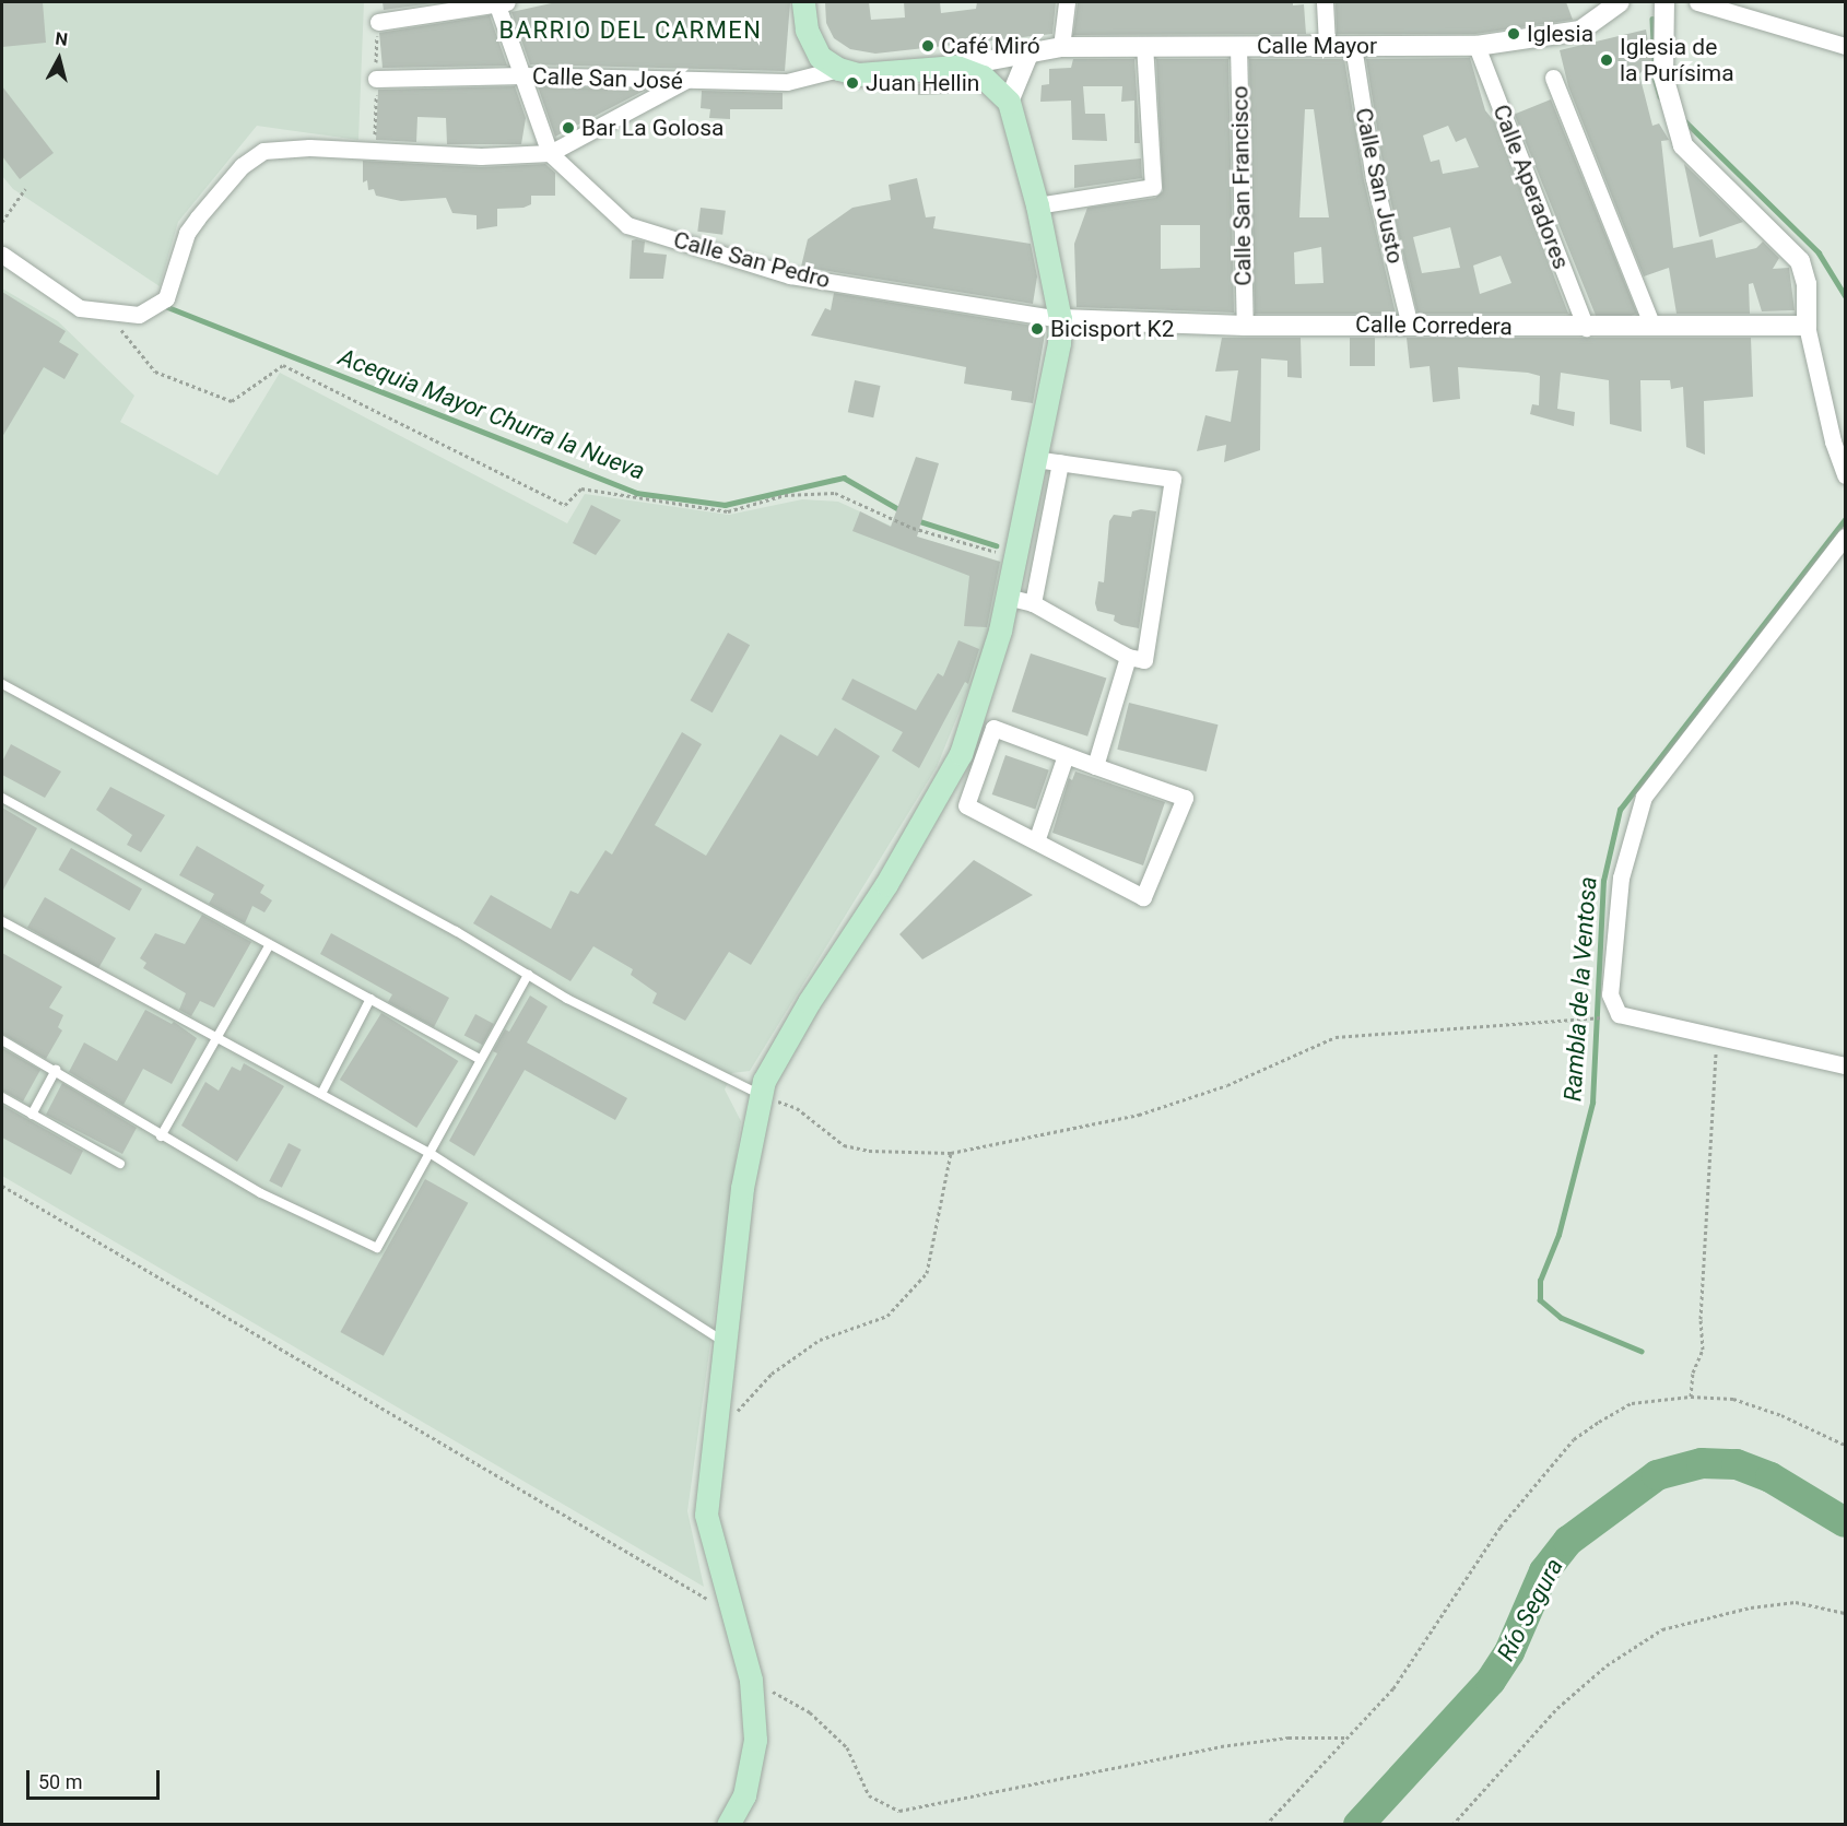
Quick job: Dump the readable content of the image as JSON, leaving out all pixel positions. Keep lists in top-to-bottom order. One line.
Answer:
{"streets":{"main road":["Calle Mayor"],"street":["Calle San José","Calle San Francisco","Calle San Justo","Calle Aperadores","Calle San Pedro","Calle Corredera"]},"crossings":[["Calle Mayor","Calle San José"],["Calle Mayor","Calle San Francisco"],["Calle Mayor","Calle San Justo"],["Calle Mayor","Calle Aperadores"],["Calle San Francisco","Calle Corredera"],["Calle San Justo","Calle Corredera"],["Calle Aperadores","Calle Corredera"],["Calle San Pedro","Calle Corredera"]],"districts":["BARRIO DEL CARMEN"],"water":["Acequia Mayor Churra la Nueva","Rambla de la Ventosa","Río Segura"],"places":["Iglesia","Café Miró","Iglesia de la Purísima","Juan Hellin","Bar La Golosa","Bicisport K2"],"scale_bar":"50 m","north":"top"}
